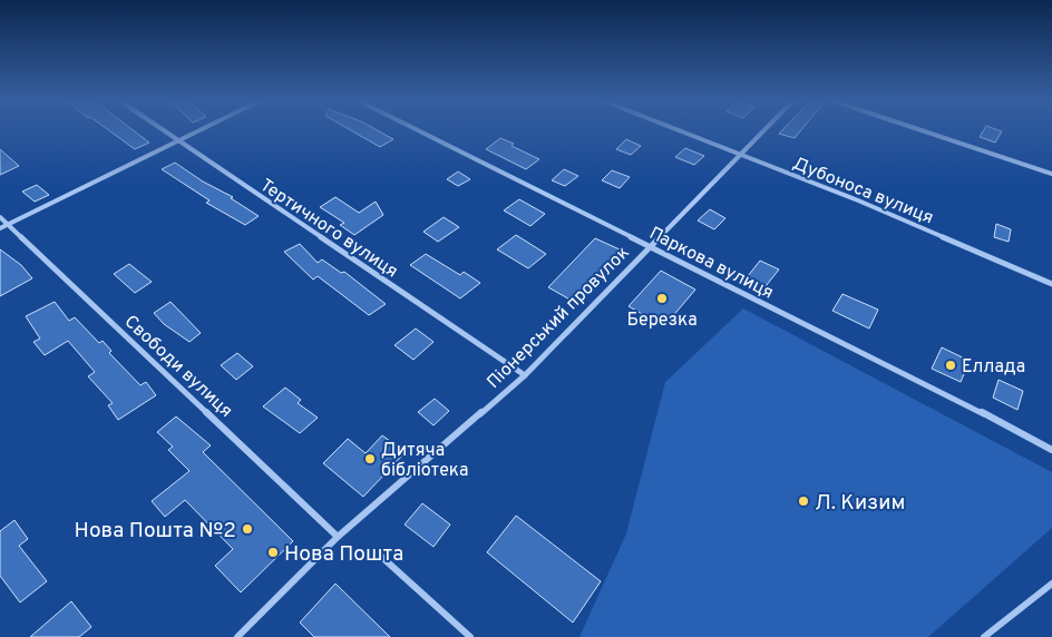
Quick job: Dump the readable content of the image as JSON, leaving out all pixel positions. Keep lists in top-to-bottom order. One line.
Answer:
{"streets":{"street":["Дубоноса вулиця","Тертичного вулиця","Паркова вулиця","Піонерський провулок","Свободи вулиця"]},"crossings":[["Дубоноса вулиця","Піонерський провулок"],["Тертичного вулиця","Піонерський провулок"],["Паркова вулиця","Піонерський провулок"],["Піонерський провулок","Свободи вулиця"]],"places":["Березка","Еллада","Дитяча бібліотека","Л. Кизим","Нова Пошта №2","Нова Пошта"]}
